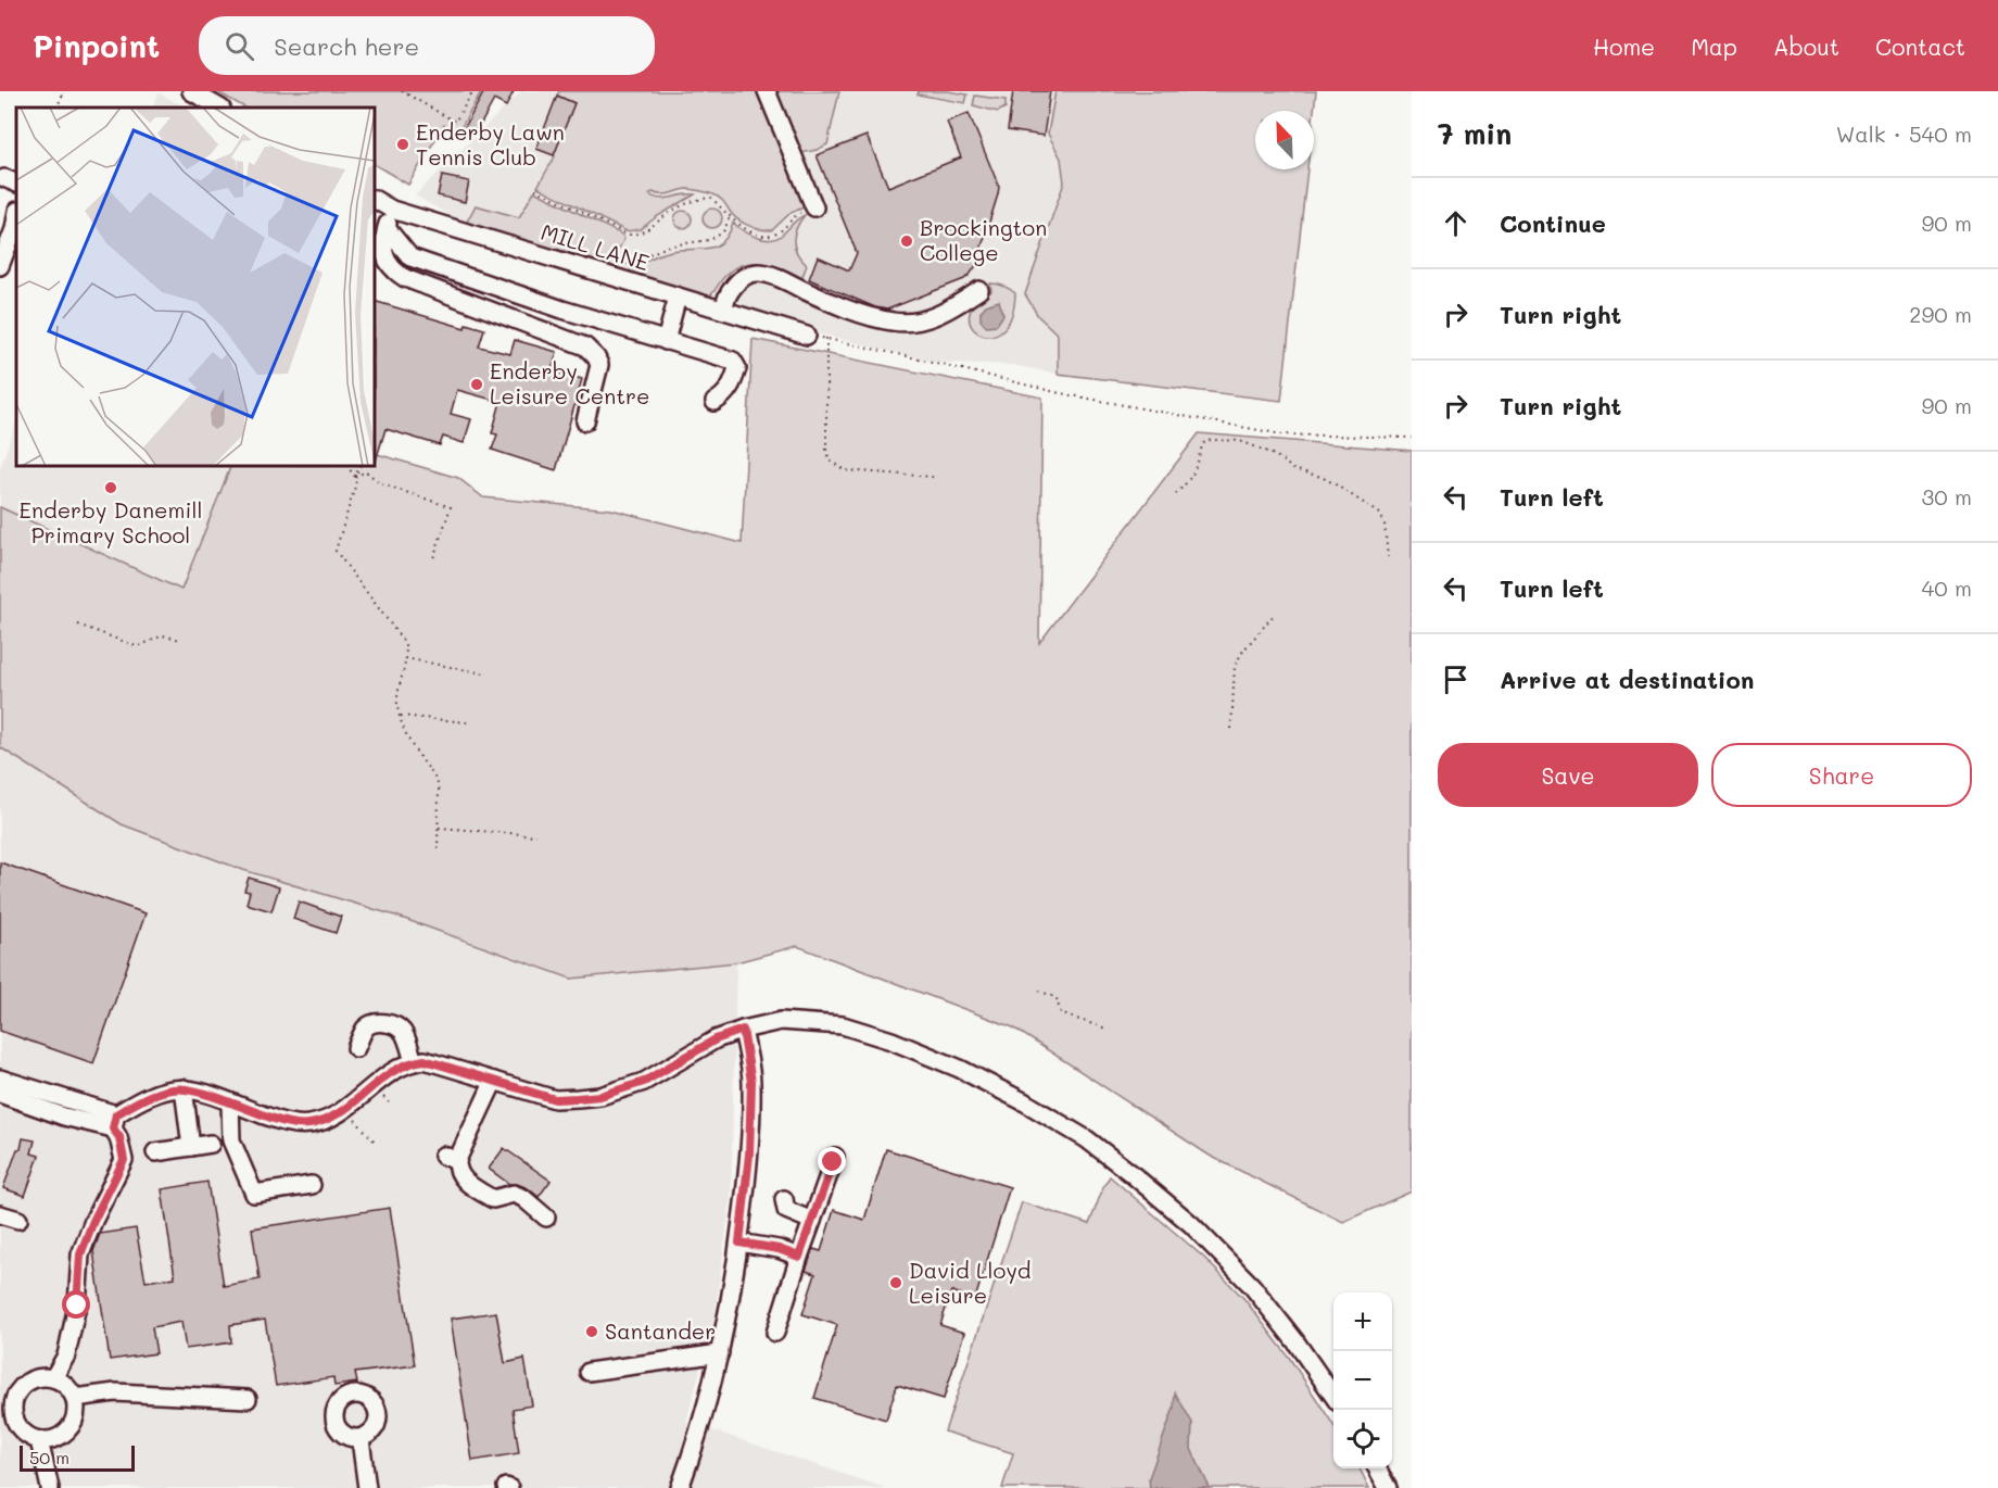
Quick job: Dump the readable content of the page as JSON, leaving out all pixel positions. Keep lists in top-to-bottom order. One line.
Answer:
{"streets":{"street":["MILL LANE"]},"places":["Enderby Lawn Tennis Club","Brockington College","Enderby Leisure Centre","Enderby Danemill Primary School","David Lloyd Leisure","Santander"],"scale_bar":"50 m","north":"top left","page":{"header":"Pinpoint","search":"Search here","nav":["Home","Map","About","Contact"],"heading":["7 min","Walk · 540 m"],"list":[["Continue","90 m"],["Turn right","290 m"],["Turn right","90 m"],["Turn left","30 m"],["Turn left","40 m"],"Arrive at destination"],"buttons":["Save","Share"],"map_buttons":["+","−"],"scale":"50 m"}}
